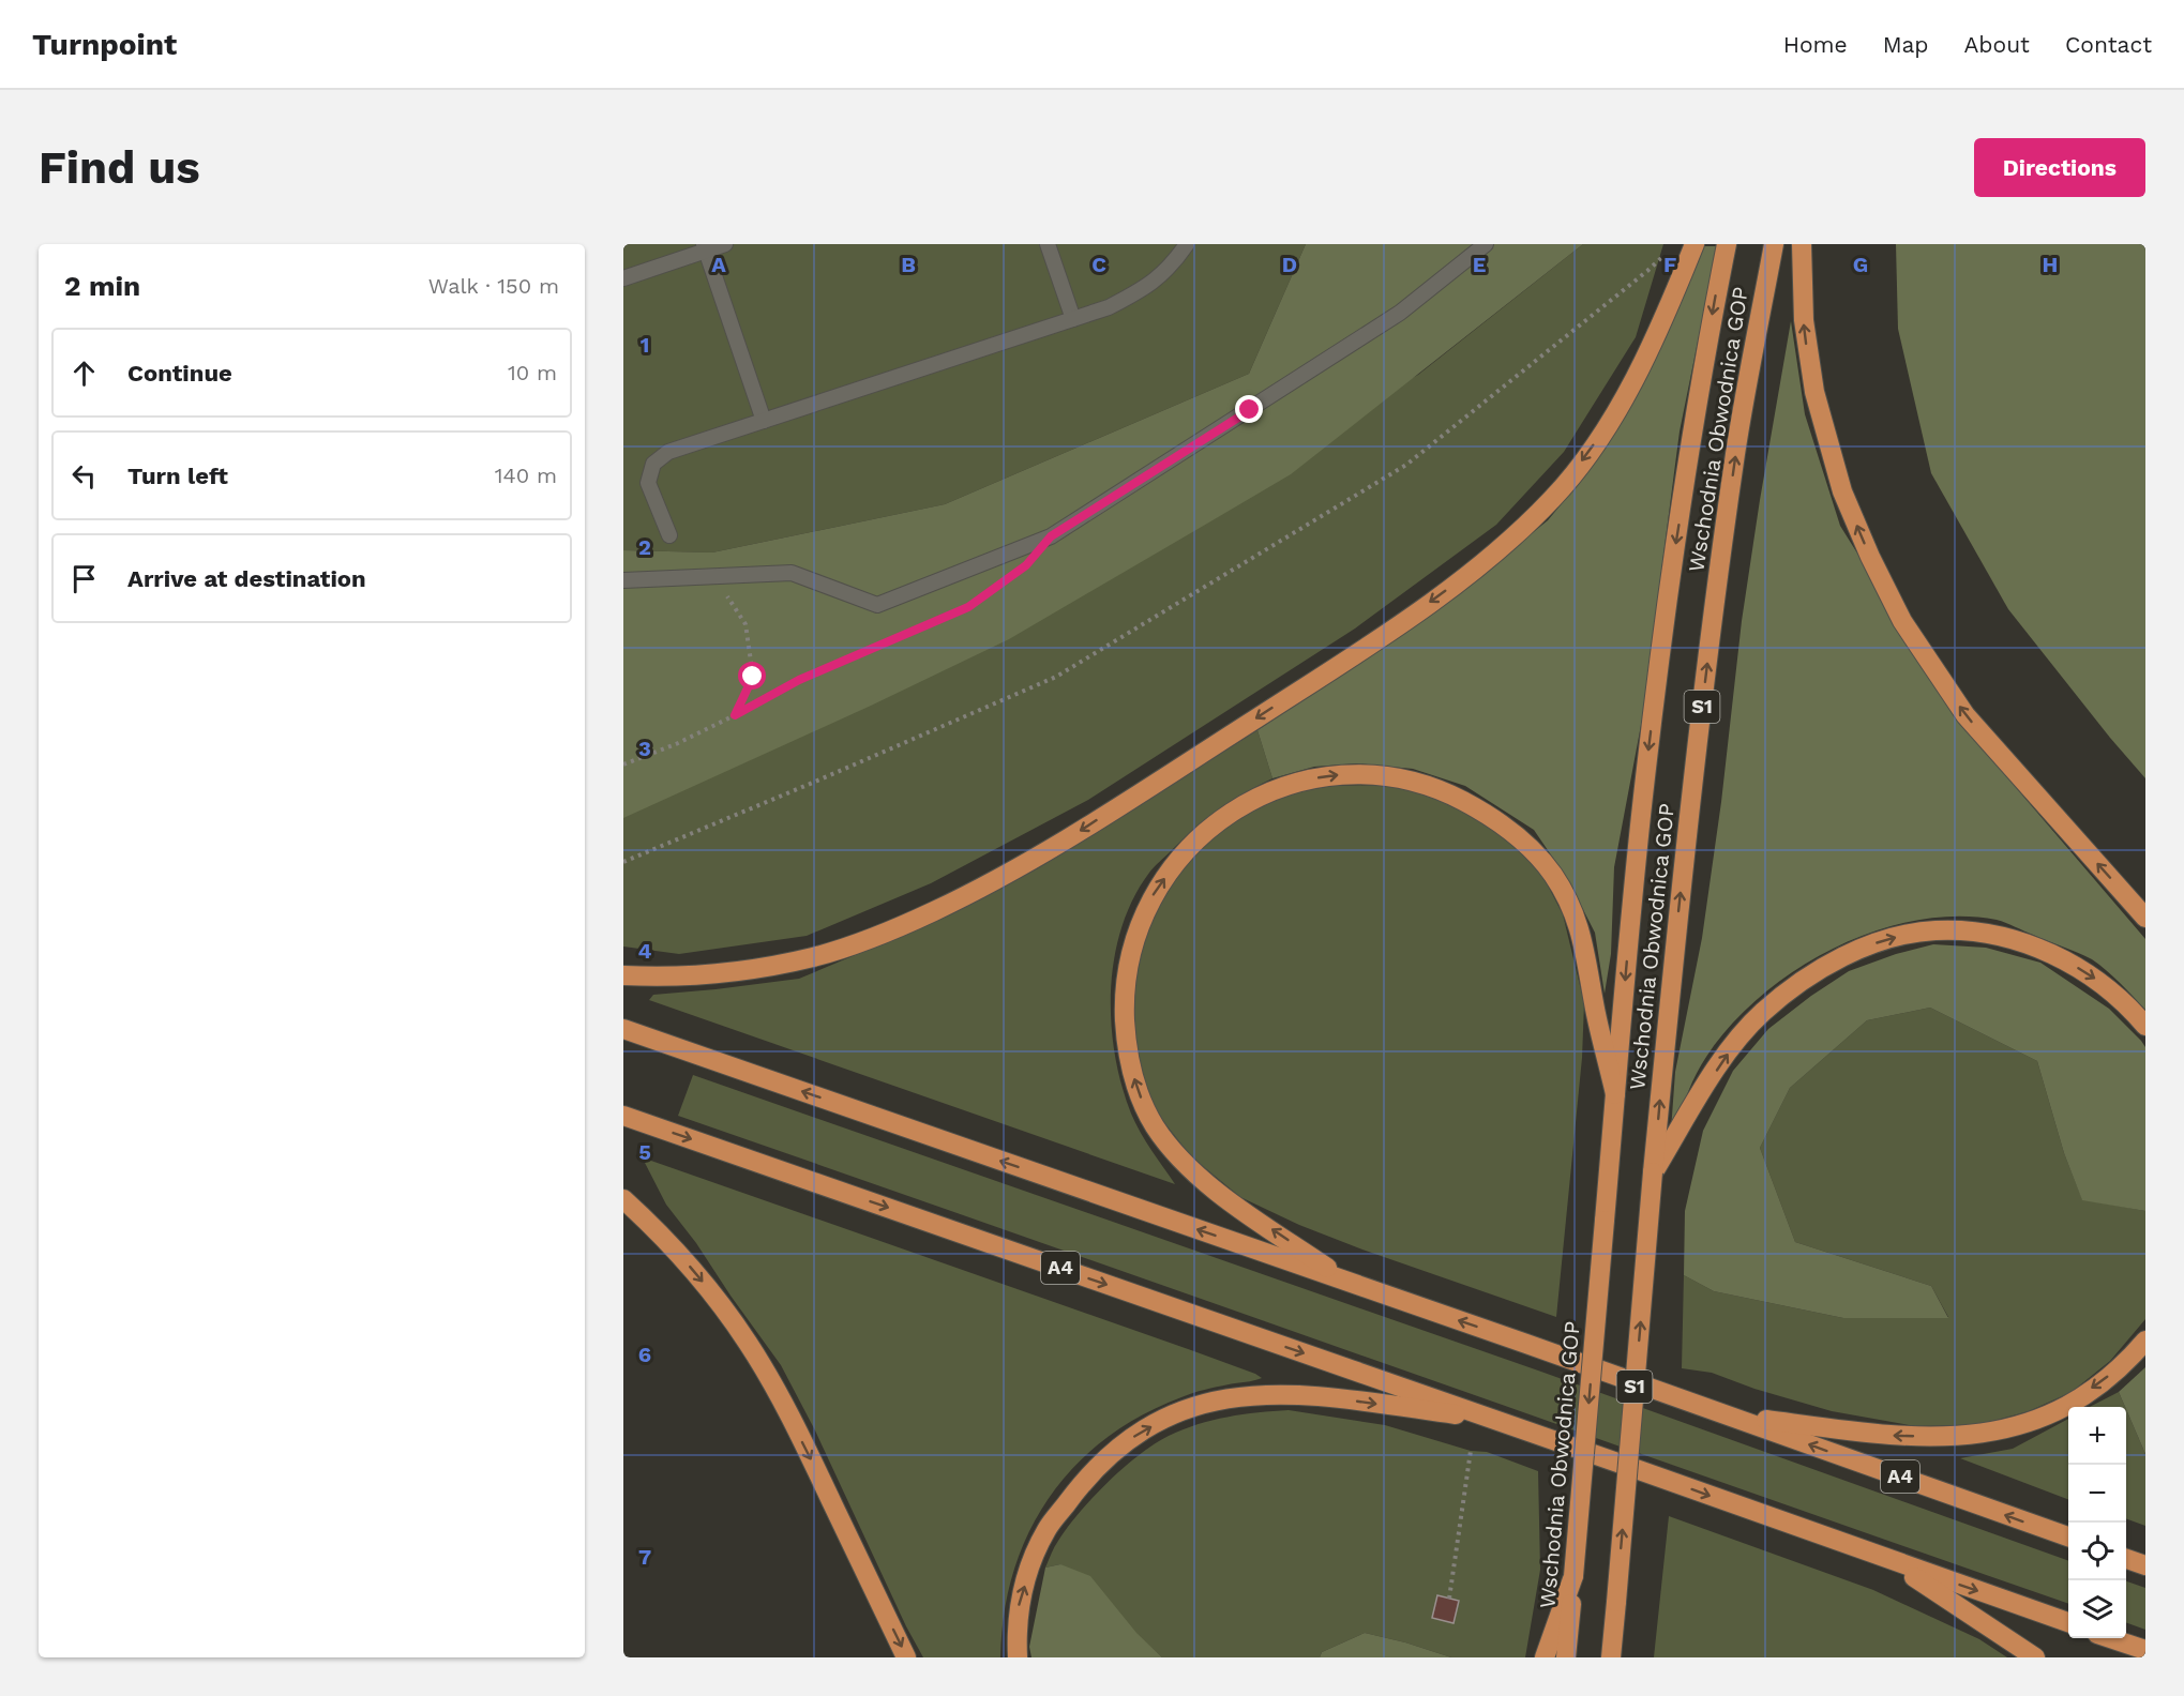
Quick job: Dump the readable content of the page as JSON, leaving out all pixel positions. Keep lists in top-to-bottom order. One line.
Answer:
{"streets":{"highway":["Wschodnia Obwodnica GOP","S1","A4"]},"page":{"header":"Turnpoint","nav":["Home","Map","About","Contact"],"buttons":"Directions","title":"Find us","heading":["2 min","Walk · 150 m"],"list":[["Continue","10 m"],["Turn left","140 m"],"Arrive at destination"],"map_buttons":["+","−"]},"grid":{"columns":["A","B","C","D","E","F","G","H"],"rows":["1","2","3","4","5","6","7"]}}
